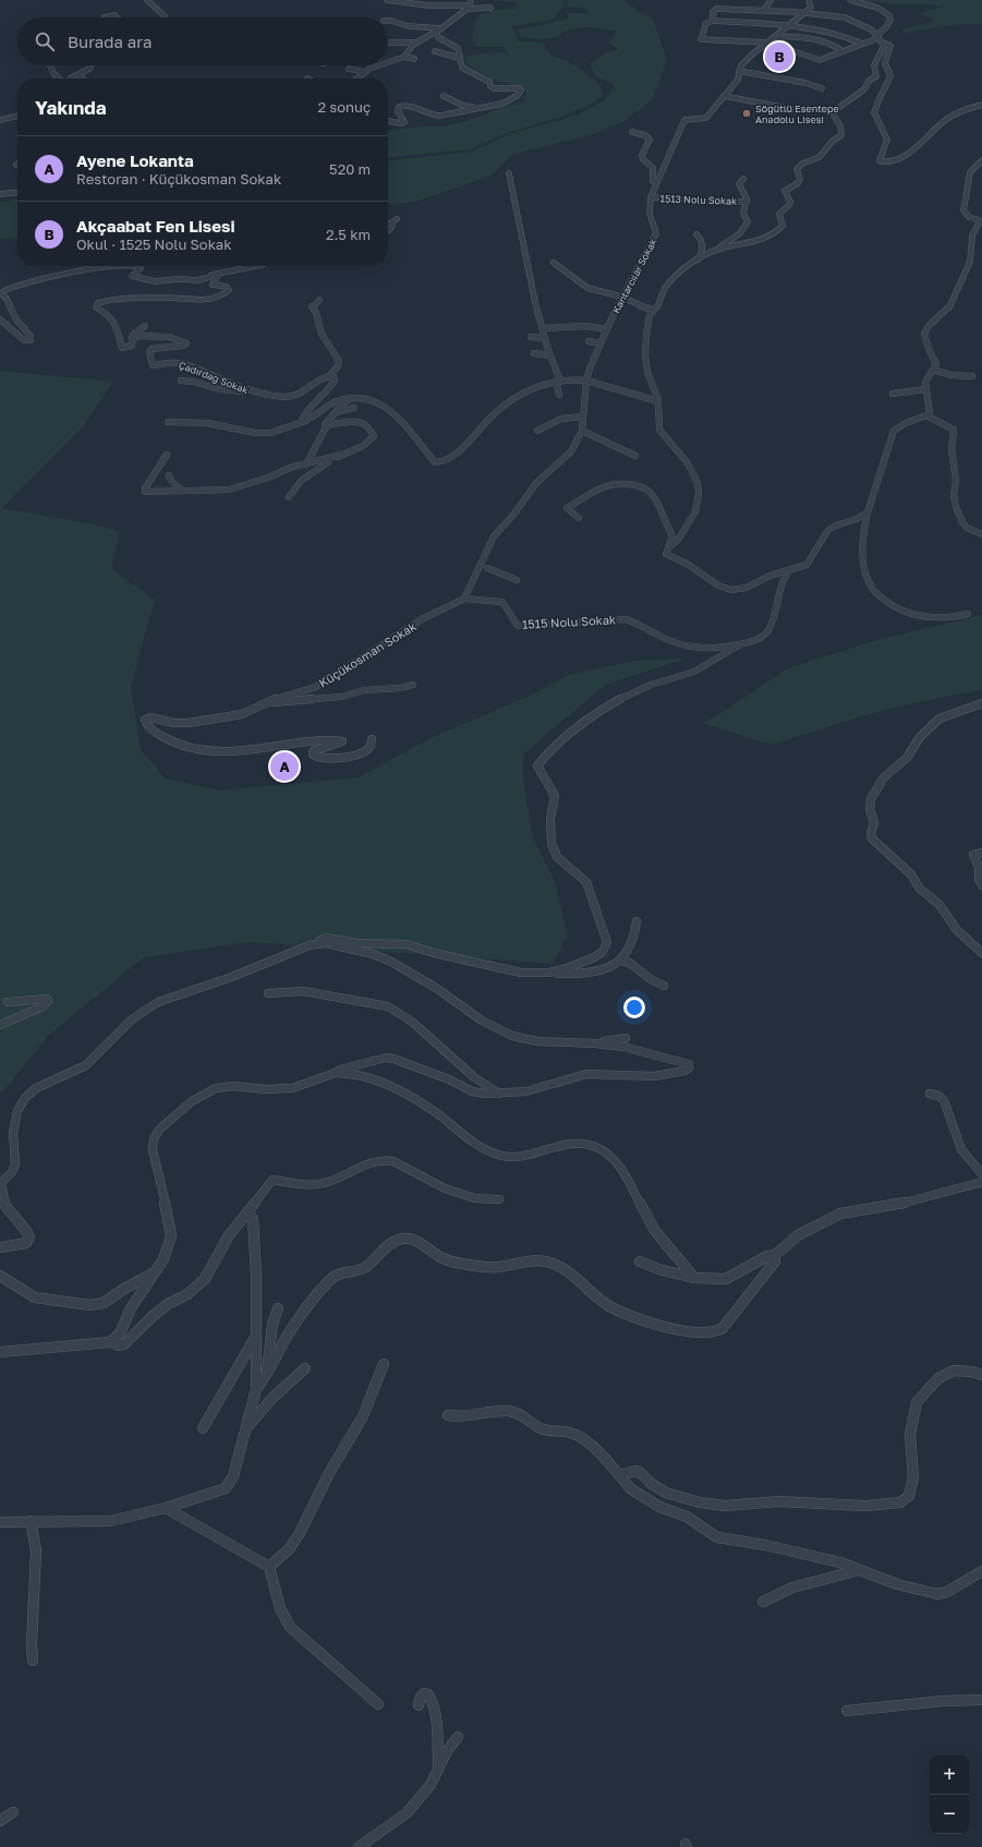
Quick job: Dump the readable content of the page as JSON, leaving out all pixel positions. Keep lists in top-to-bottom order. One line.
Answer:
{"streets":{"street":["1513 Nolu Sokak","Kantarcılar Sokak","Çadırdağ Sokak","1515 Nolu Sokak","Küçükosman Sokak"]},"crossings":[["1513 Nolu Sokak","Kantarcılar Sokak"],["1515 Nolu Sokak","Küçükosman Sokak"]],"places":["Söğütlü Esentepe Anadolu Lisesi"],"page":{"search":"Burada ara","pins":["B","A"],"heading":["Yakında","2 sonuç"],"list":[{"mark":"A","name":"Ayene Lokanta","note":"Restoran · Küçükosman Sokak","value":"520 m"},{"mark":"B","name":"Akçaabat Fen Lisesi","note":"Okul · 1525 Nolu Sokak","value":"2.5 km"}],"map_buttons":["+","−"]}}
